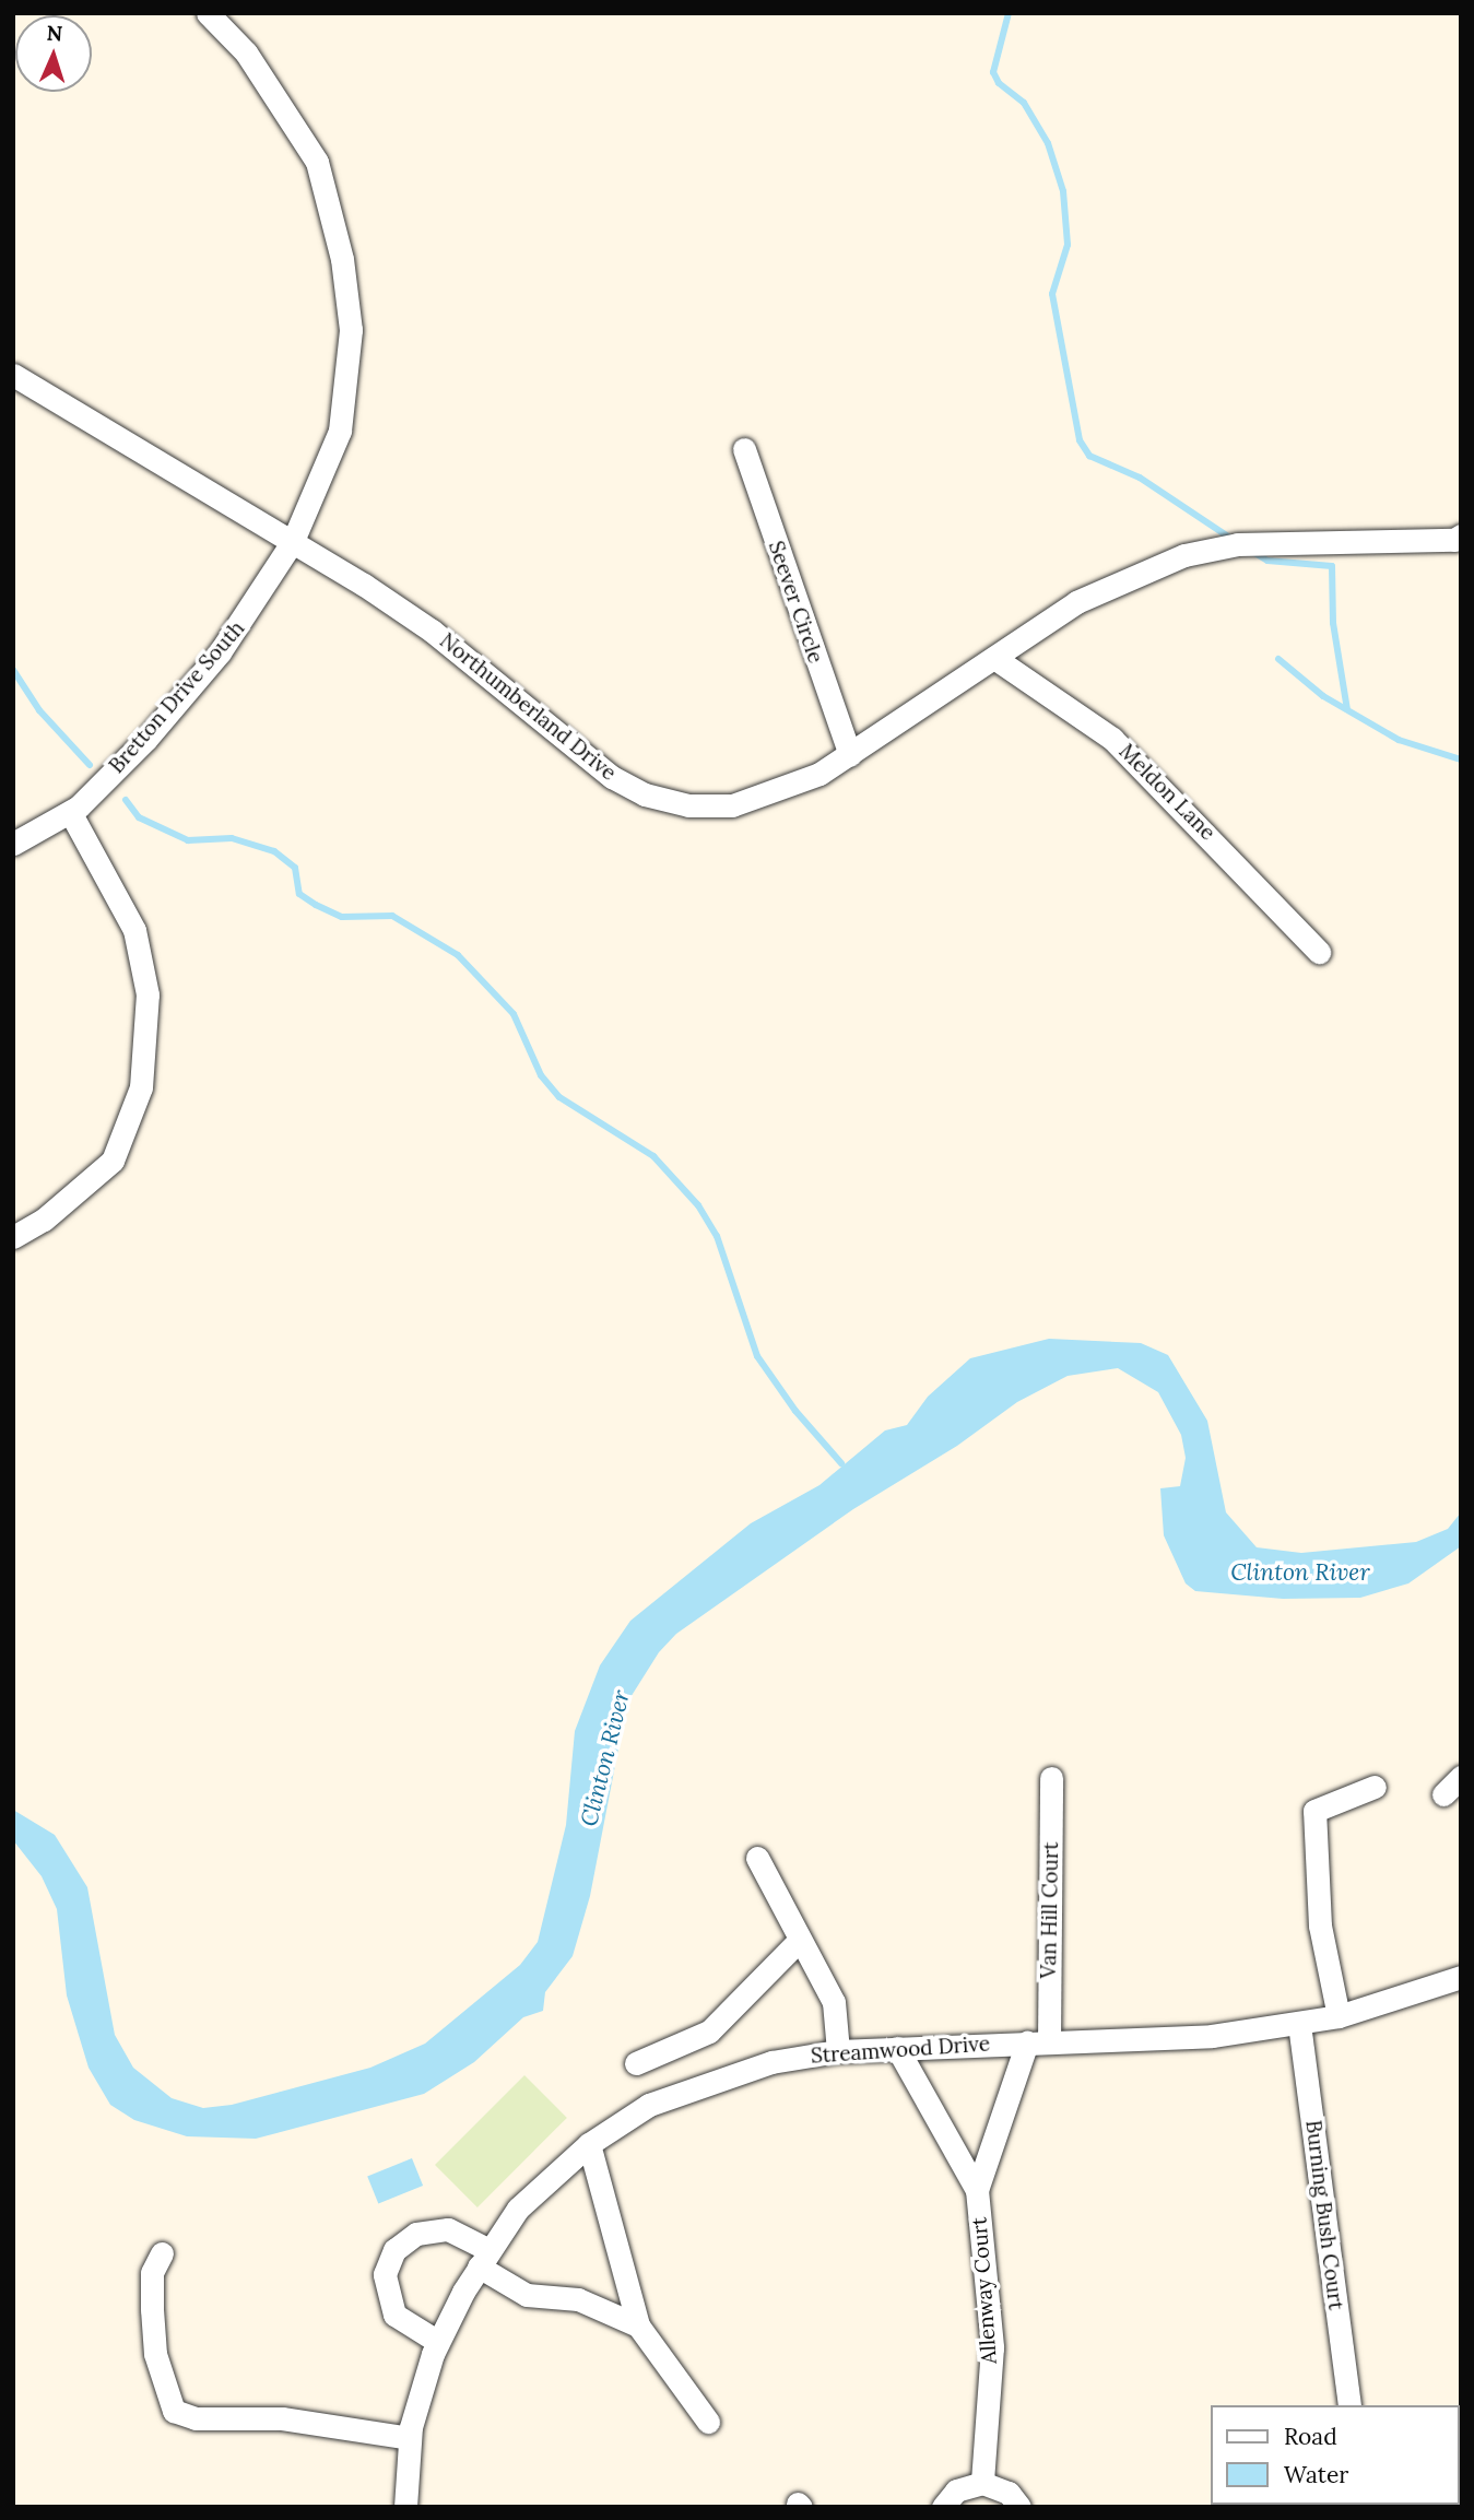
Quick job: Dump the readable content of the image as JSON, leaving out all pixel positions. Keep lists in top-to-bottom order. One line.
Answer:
{"streets":{"street":["Seever Circle","Bretton Drive South","Northumberland Drive","Meldon Lane","Van Hill Court","Streamwood Drive","Burning Bush Court","Allenway Court"]},"crossings":[["Seever Circle","Northumberland Drive"],["Bretton Drive South","Northumberland Drive"],["Northumberland Drive","Meldon Lane"],["Van Hill Court","Streamwood Drive"],["Van Hill Court","Allenway Court"],["Streamwood Drive","Burning Bush Court"],["Streamwood Drive","Allenway Court"]],"water":["Clinton River"],"legend":["Road","Water"],"north":"top"}
